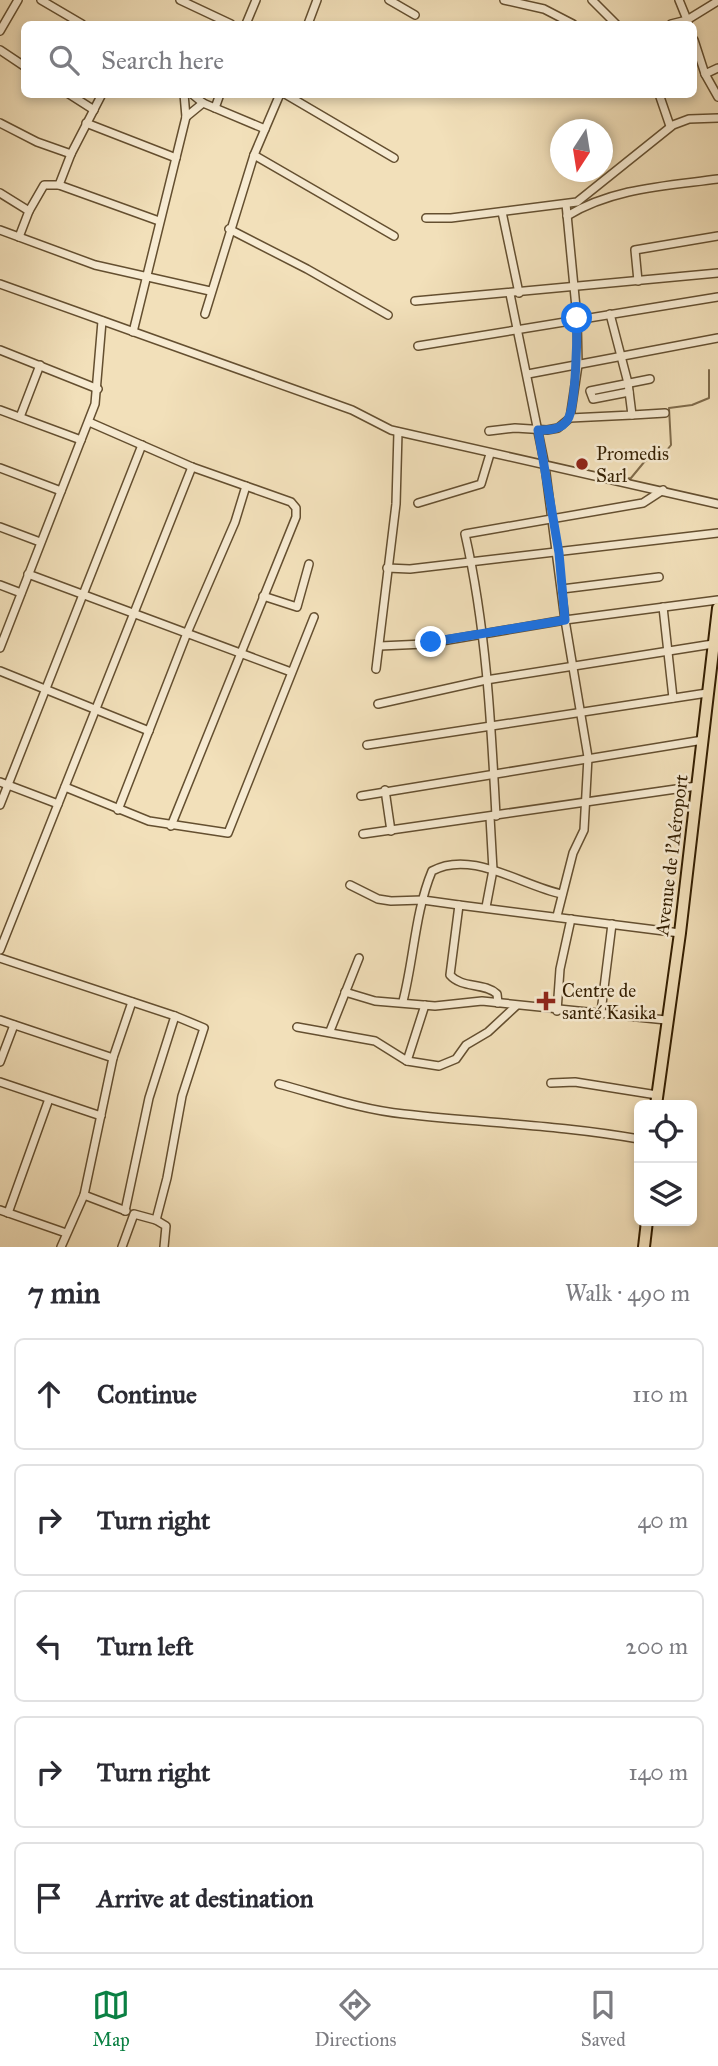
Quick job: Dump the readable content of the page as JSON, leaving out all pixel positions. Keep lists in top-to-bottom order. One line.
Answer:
{"streets":{"highway":["Avenue de l'Aéroport"]},"places":{"other":["Promedis Sarl"],"health":["Centre de santé Kasika"]},"north":"bottom","page":{"search":"Search here","heading":["7 min","Walk · 490 m"],"list":[["Continue","110 m"],["Turn right","40 m"],["Turn left","200 m"],["Turn right","140 m"],"Arrive at destination"],"nav":["Map","Directions","Saved"]}}
